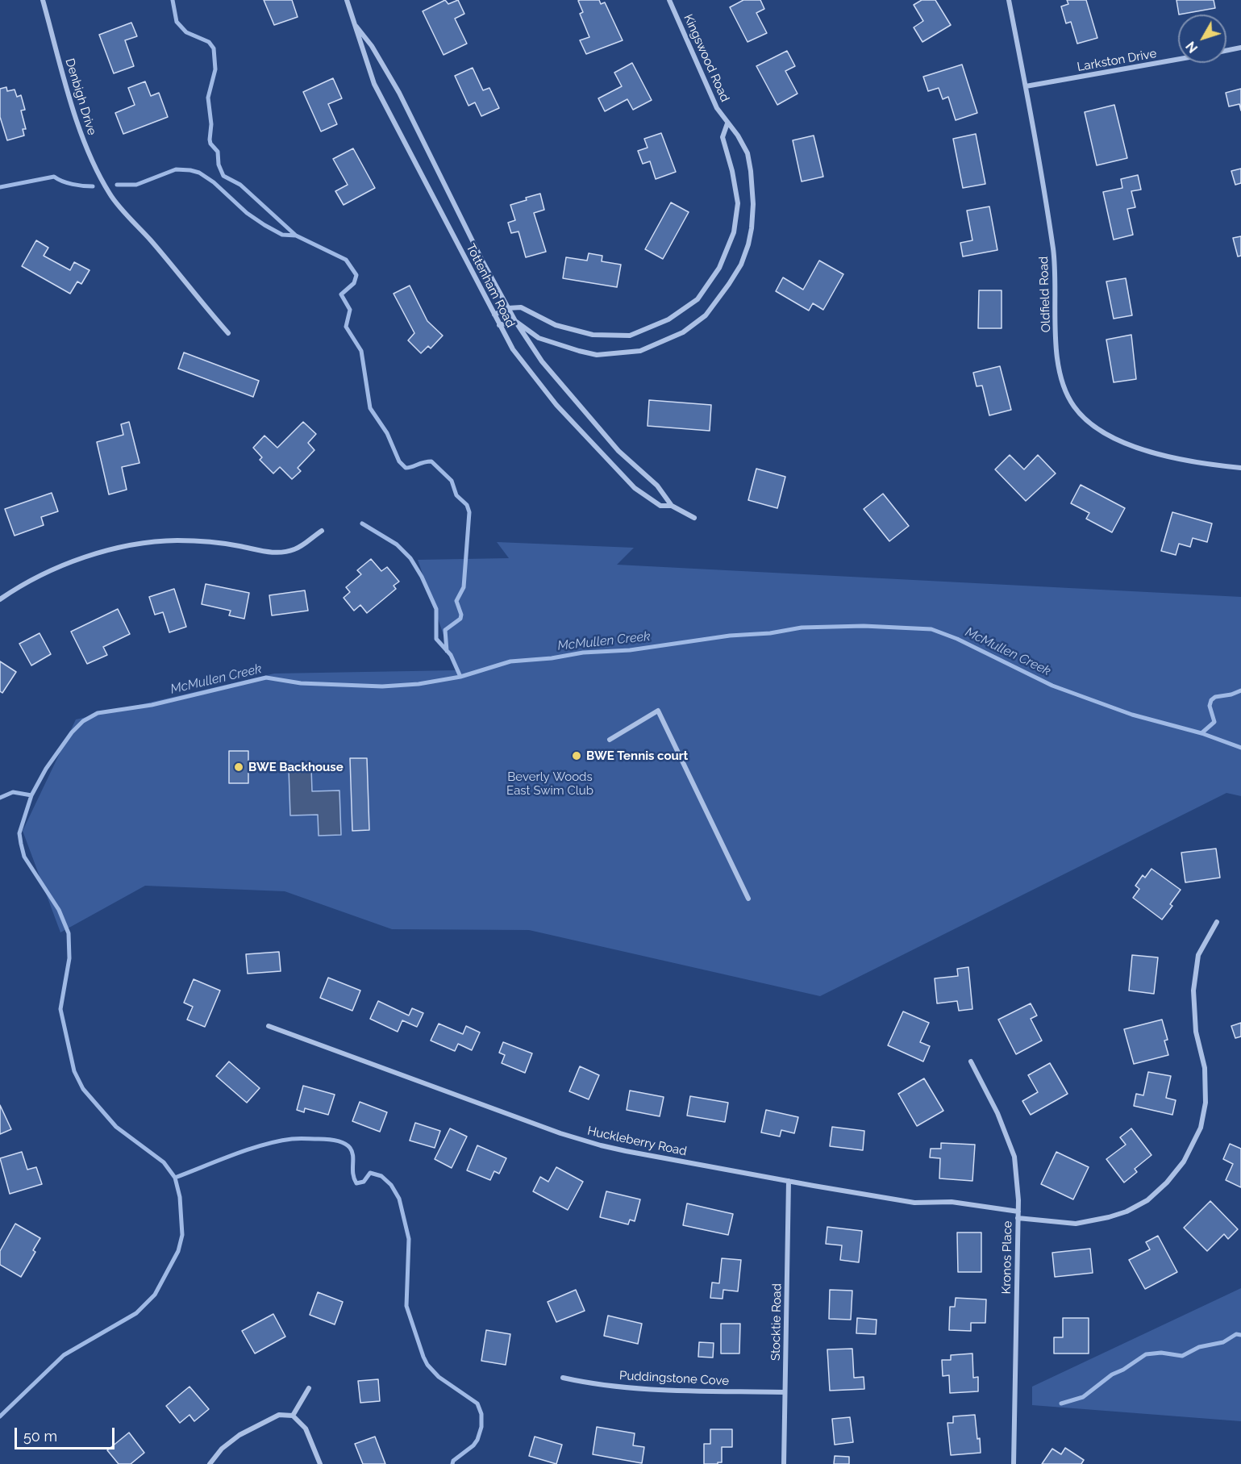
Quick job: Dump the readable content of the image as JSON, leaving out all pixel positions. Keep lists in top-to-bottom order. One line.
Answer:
{"streets":{"street":["Kingswood Road","Larkston Drive","Denbigh Drive","Tottenham Road","Oldfield Road","Huckleberry Road","Kronos Place","Stocktie Road","Puddingstone Cove"]},"crossings":[["Kingswood Road","Tottenham Road"],["Larkston Drive","Oldfield Road"],["Huckleberry Road","Kronos Place"],["Huckleberry Road","Stocktie Road"],["Stocktie Road","Puddingstone Cove"]],"water":["McMullen Creek"],"parks":["Beverly Woods East Swim Club"],"places":["BWE Tennis court","BWE Backhouse"],"scale_bar":"50 m","north":"bottom left"}
